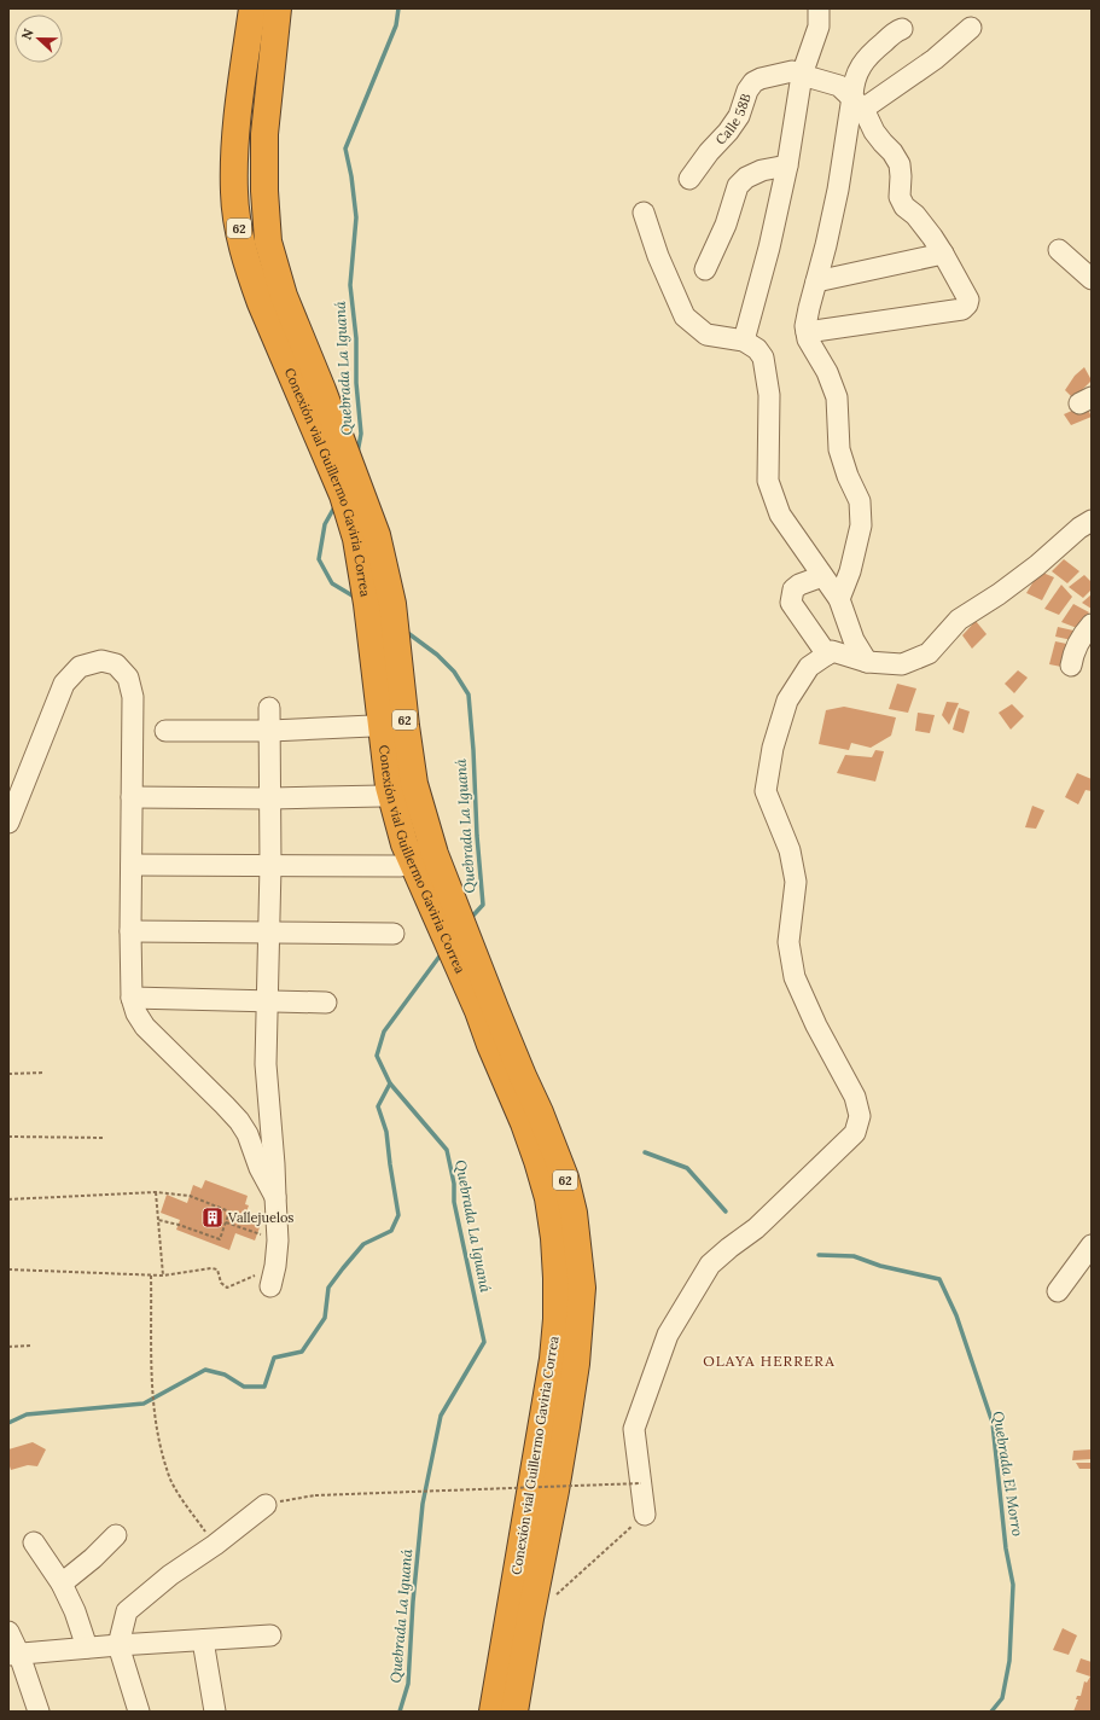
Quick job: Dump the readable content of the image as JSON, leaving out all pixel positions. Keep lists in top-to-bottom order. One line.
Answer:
{"streets":{"highway":["62","Conexión vial Guillermo Gaviria Correa"],"street":["Calle 58B"]},"districts":["OLAYA HERRERA"],"water":["Quebrada La Iguaná","Quebrada El Morro"],"places":{"building":["Vallejuelos"]},"north":"left"}
